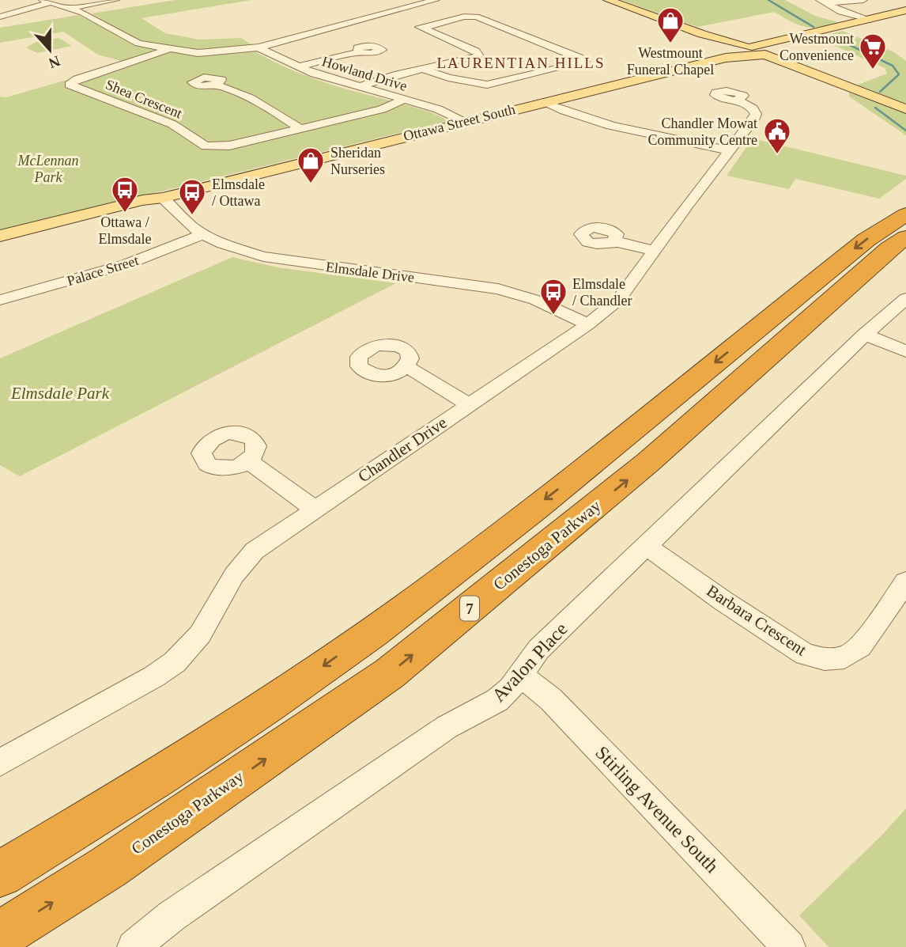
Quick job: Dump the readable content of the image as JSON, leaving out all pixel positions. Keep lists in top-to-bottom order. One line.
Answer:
{"streets":{"highway":["Conestoga Parkway","7"],"main road":["Ottawa Street South"],"street":["Howland Drive","Shea Crescent","Palace Street","Elmsdale Drive","Chandler Drive","Barbara Crescent","Avalon Place","Stirling Avenue South"]},"crossings":[["Howland Drive","Shea Crescent"],["Howland Drive","Ottawa Street South"],["Ottawa Street South","Elmsdale Drive"],["Palace Street","Elmsdale Drive"],["Elmsdale Drive","Chandler Drive"],["Barbara Crescent","Avalon Place"],["Avalon Place","Stirling Avenue South"]],"districts":["LAURENTIAN HILLS"],"parks":["McLennan Park","Elmsdale Park"],"places":{"shop":["Westmount Funeral Chapel","Sheridan Nurseries"],"supermarket":["Westmount Convenience"],"public building":["Chandler Mowat Community Centre"],"bus stop":["Ottawa / Elmsdale","Elmsdale / Ottawa","Elmsdale / Chandler"]},"north":"bottom"}
